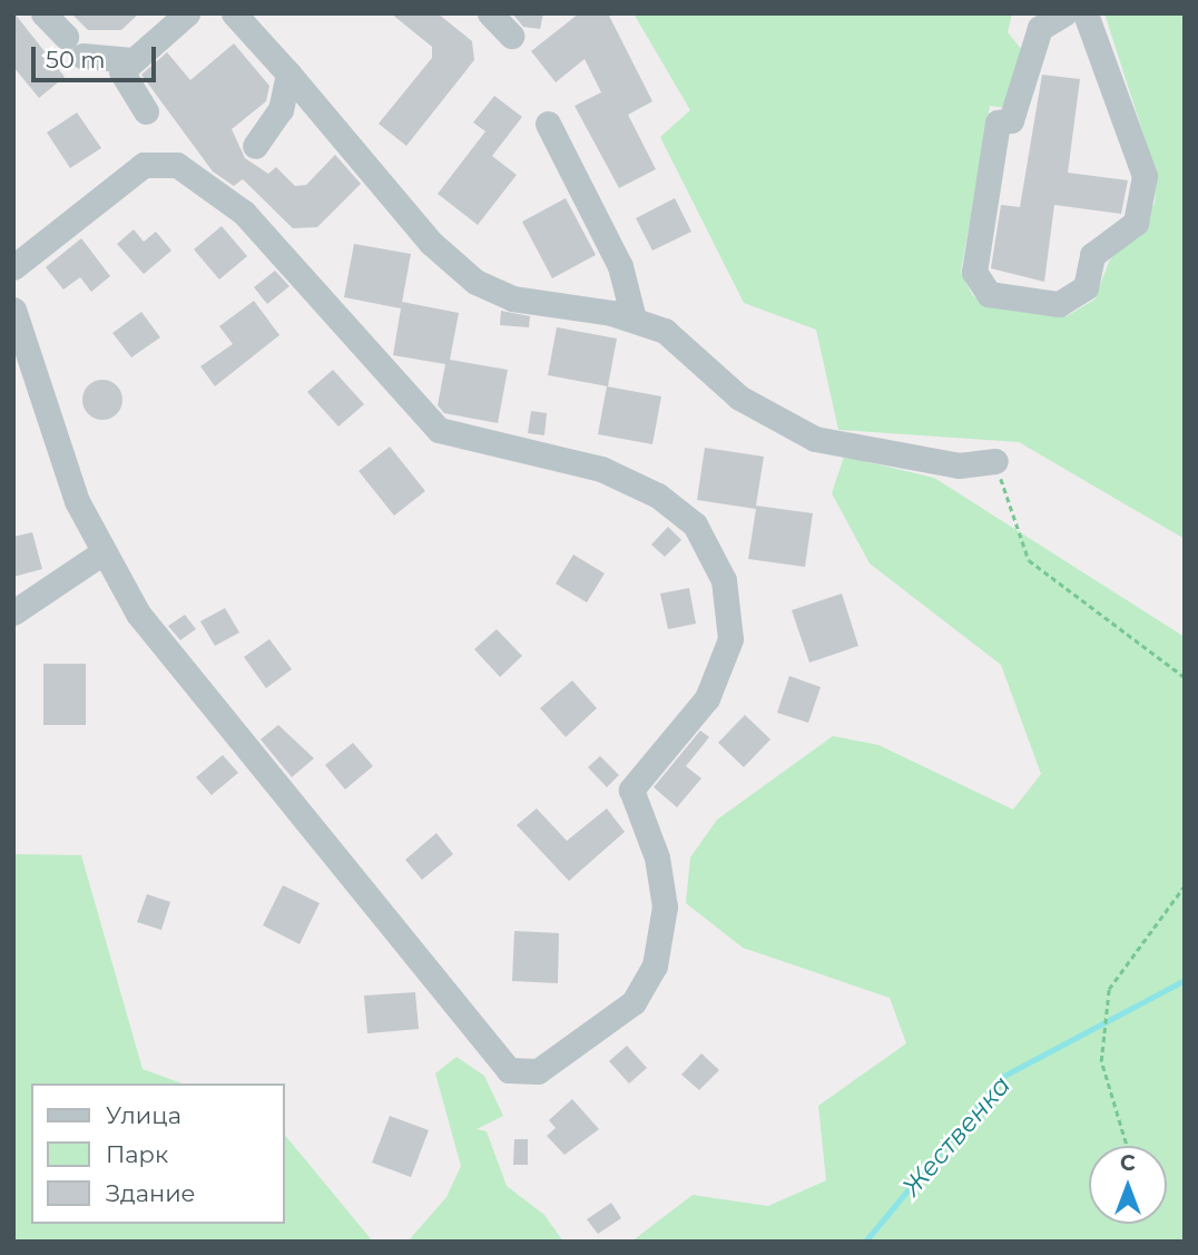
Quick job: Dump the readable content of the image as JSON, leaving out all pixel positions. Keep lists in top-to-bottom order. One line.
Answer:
{"water":["Жественка"],"legend":["Улица","Парк","Здание"],"scale_bar":"50 m","north":"top"}
